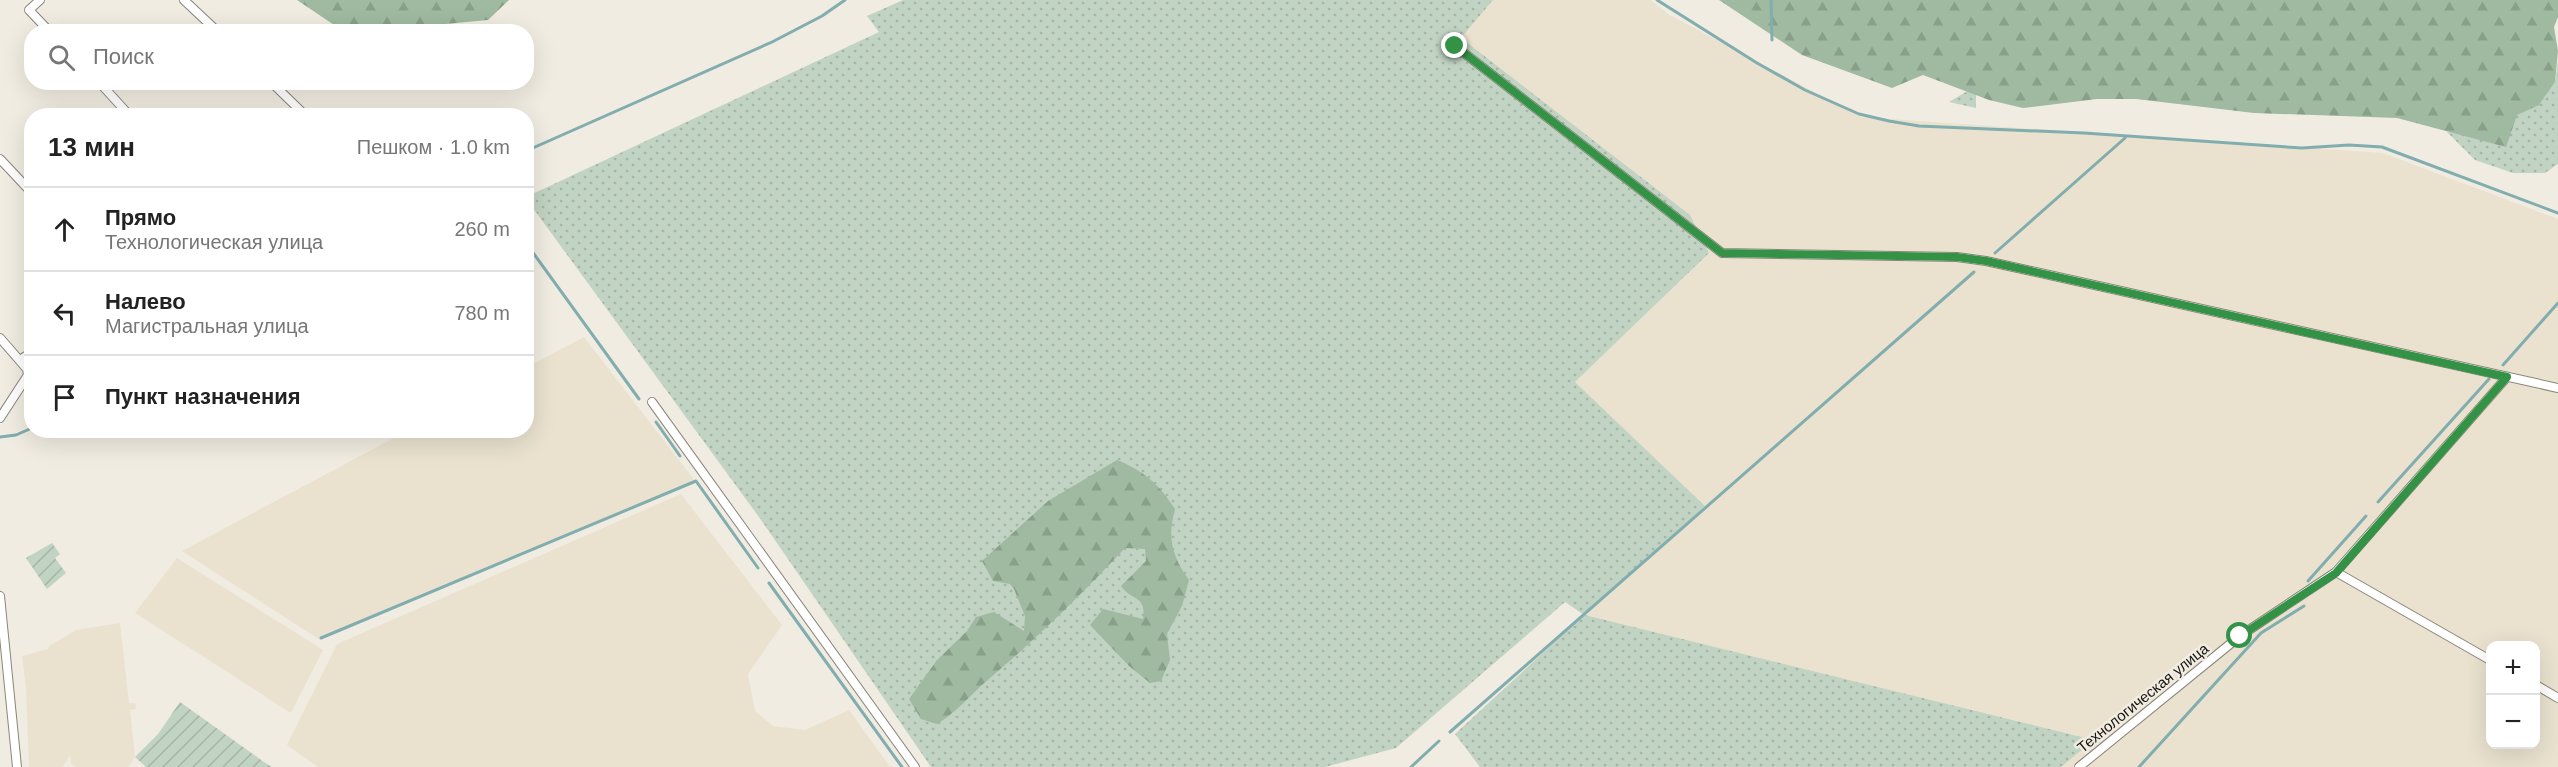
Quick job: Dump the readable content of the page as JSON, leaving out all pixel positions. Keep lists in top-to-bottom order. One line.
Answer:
{"streets":{"street":["Технологическая улица"]},"page":{"search":"Поиск","heading":["13 мин","Пешком · 1.0 km"],"list":[["Прямо","Технологическая улица","260 m"],["Налево","Магистральная улица","780 m"],"Пункт назначения"],"map_buttons":["+","−"]}}
